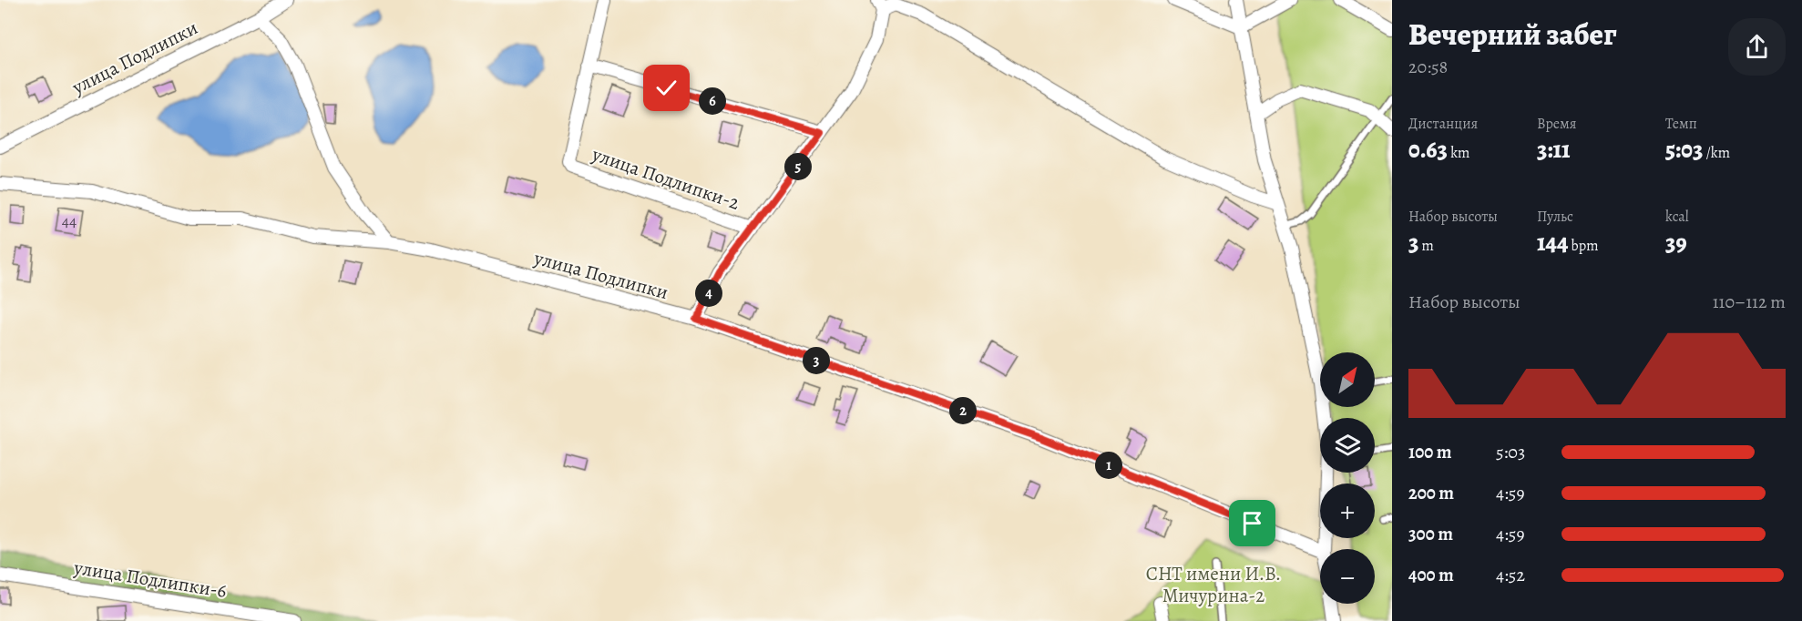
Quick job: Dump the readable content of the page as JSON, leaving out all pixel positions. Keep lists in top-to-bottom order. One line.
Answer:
{"streets":{"street":["улица Подлипки","улица Подлипки-2","улица Подлипки-6"]},"crossings":[["улица Подлипки","улица Подлипки-2"]],"parks":["СНТ имени И.В. Мичурина-2"],"house_numbers":["44"],"north":"top right","page":{"heading":["Вечерний забег","20:58"],"pins":["6","5","4","3","2","1"],"stats":[["Дистанция","0.63 km"],["Время","3:11"],["Темп","5:03 /km"],["Набор высоты","3 m"],["Пульс","144 bpm"],["kcal","39"]],"chart":["Набор высоты","110–112 m"],"map_buttons":["+","−"],"list":[{"name":"100 m","note":"5:03"},{"name":"200 m","note":"4:59"},{"name":"300 m","note":"4:59"},{"name":"400 m","note":"4:52"}]}}
